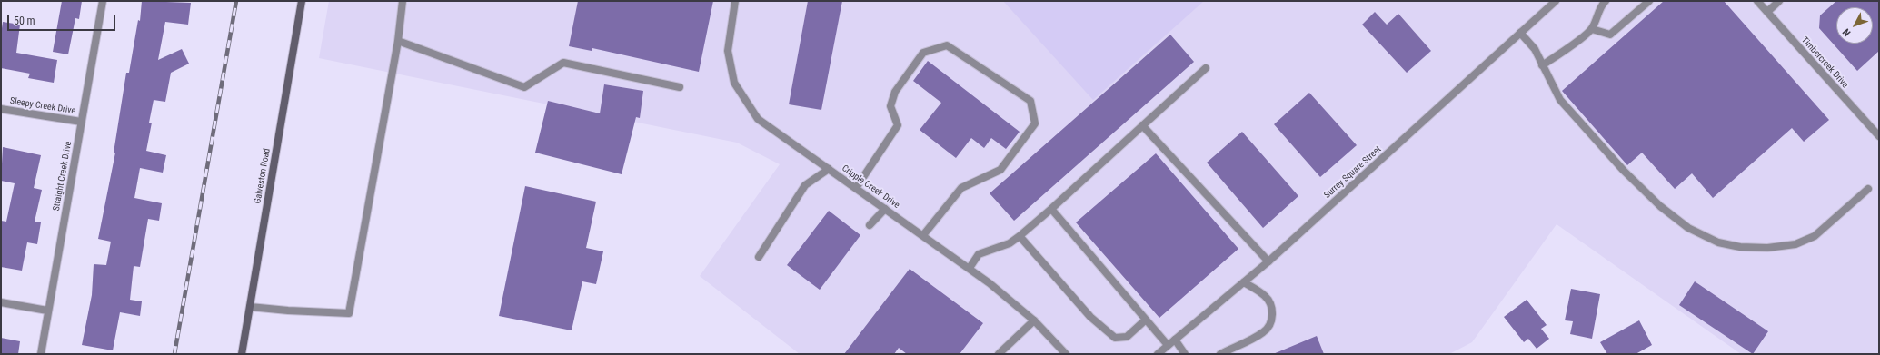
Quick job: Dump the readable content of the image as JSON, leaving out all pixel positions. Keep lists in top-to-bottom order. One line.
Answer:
{"streets":{"main road":["Galveston Road"],"street":["Timbercreek Drive","Sleepy Creek Drive","Surrey Square Street","Straight Creek Drive","Cripple Creek Drive"]},"crossings":[["Sleepy Creek Drive","Straight Creek Drive"]],"scale_bar":"50 m","north":"bottom left"}
